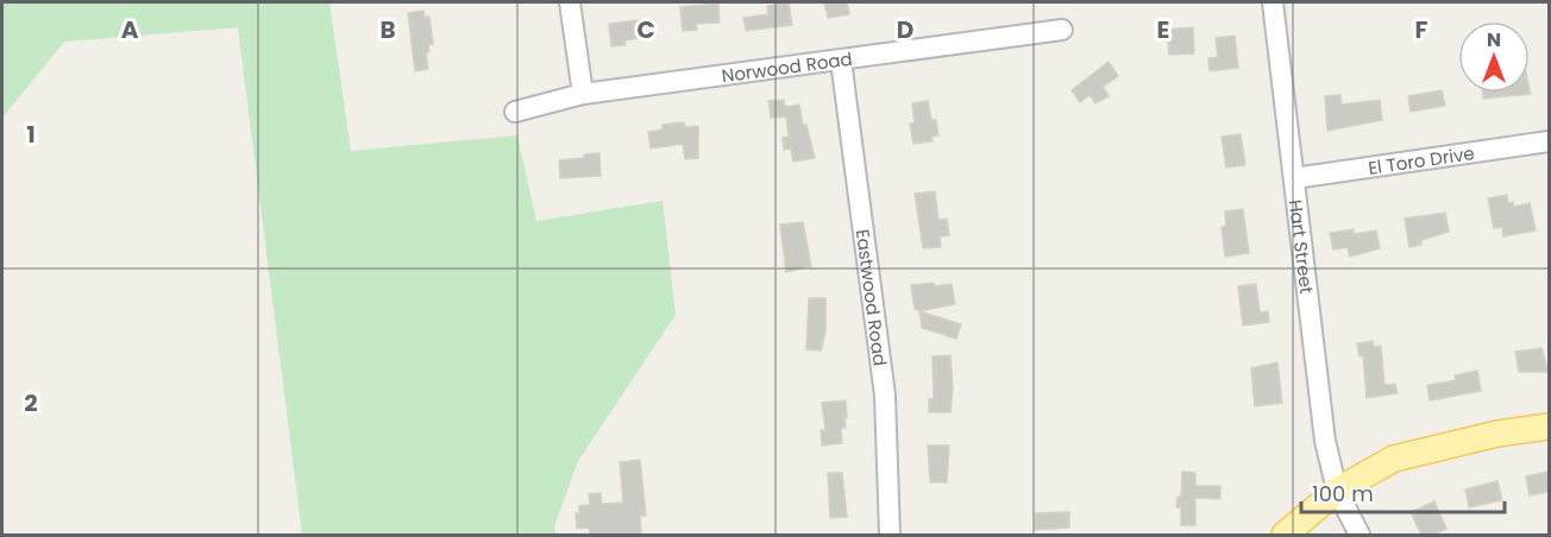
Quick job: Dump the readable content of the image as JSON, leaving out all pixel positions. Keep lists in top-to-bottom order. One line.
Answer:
{"streets":{"street":["Norwood Road","El Toro Drive","Hart Street","Eastwood Road"]},"crossings":[["Norwood Road","Eastwood Road"],["El Toro Drive","Hart Street"]],"scale_bar":"100 m","north":"top","grid":{"columns":["A","B","C","D","E","F"],"rows":["1","2"]}}
